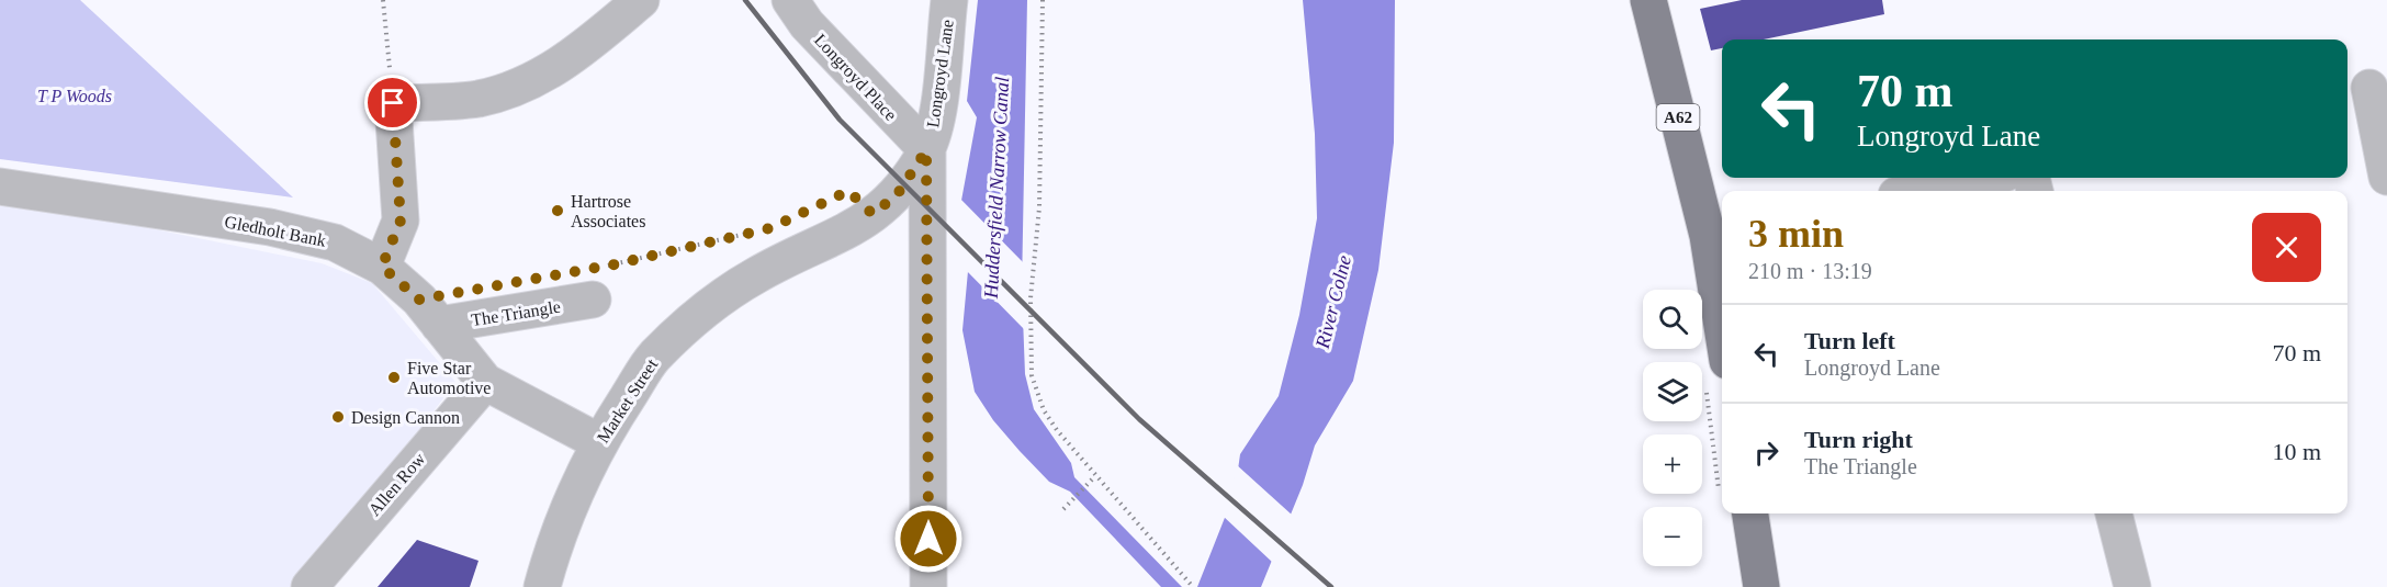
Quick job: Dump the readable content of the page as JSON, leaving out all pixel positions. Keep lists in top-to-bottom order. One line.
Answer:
{"streets":{"main road":["A62"],"street":["Longroyd Lane","Longroyd Place","Gledholt Bank","The Triangle","Market Street","Allen Row"]},"crossings":[["Longroyd Lane","Longroyd Place"],["Longroyd Lane","Market Street"],["Gledholt Bank","The Triangle"],["Gledholt Bank","Market Street"],["Gledholt Bank","Allen Row"]],"water":["Huddersfield Narrow Canal","River Colne"],"parks":["T P Woods"],"places":["Hartrose Associates","Five Star Automotive","Design Cannon"],"page":{"turn":["70 m","Longroyd Lane"],"heading":["3 min","210 m · 13:19"],"map_buttons":["+","−"],"list":[{"name":"Turn left","note":"Longroyd Lane","value":"70 m"},{"name":"Turn right","note":"The Triangle","value":"10 m"}]}}
